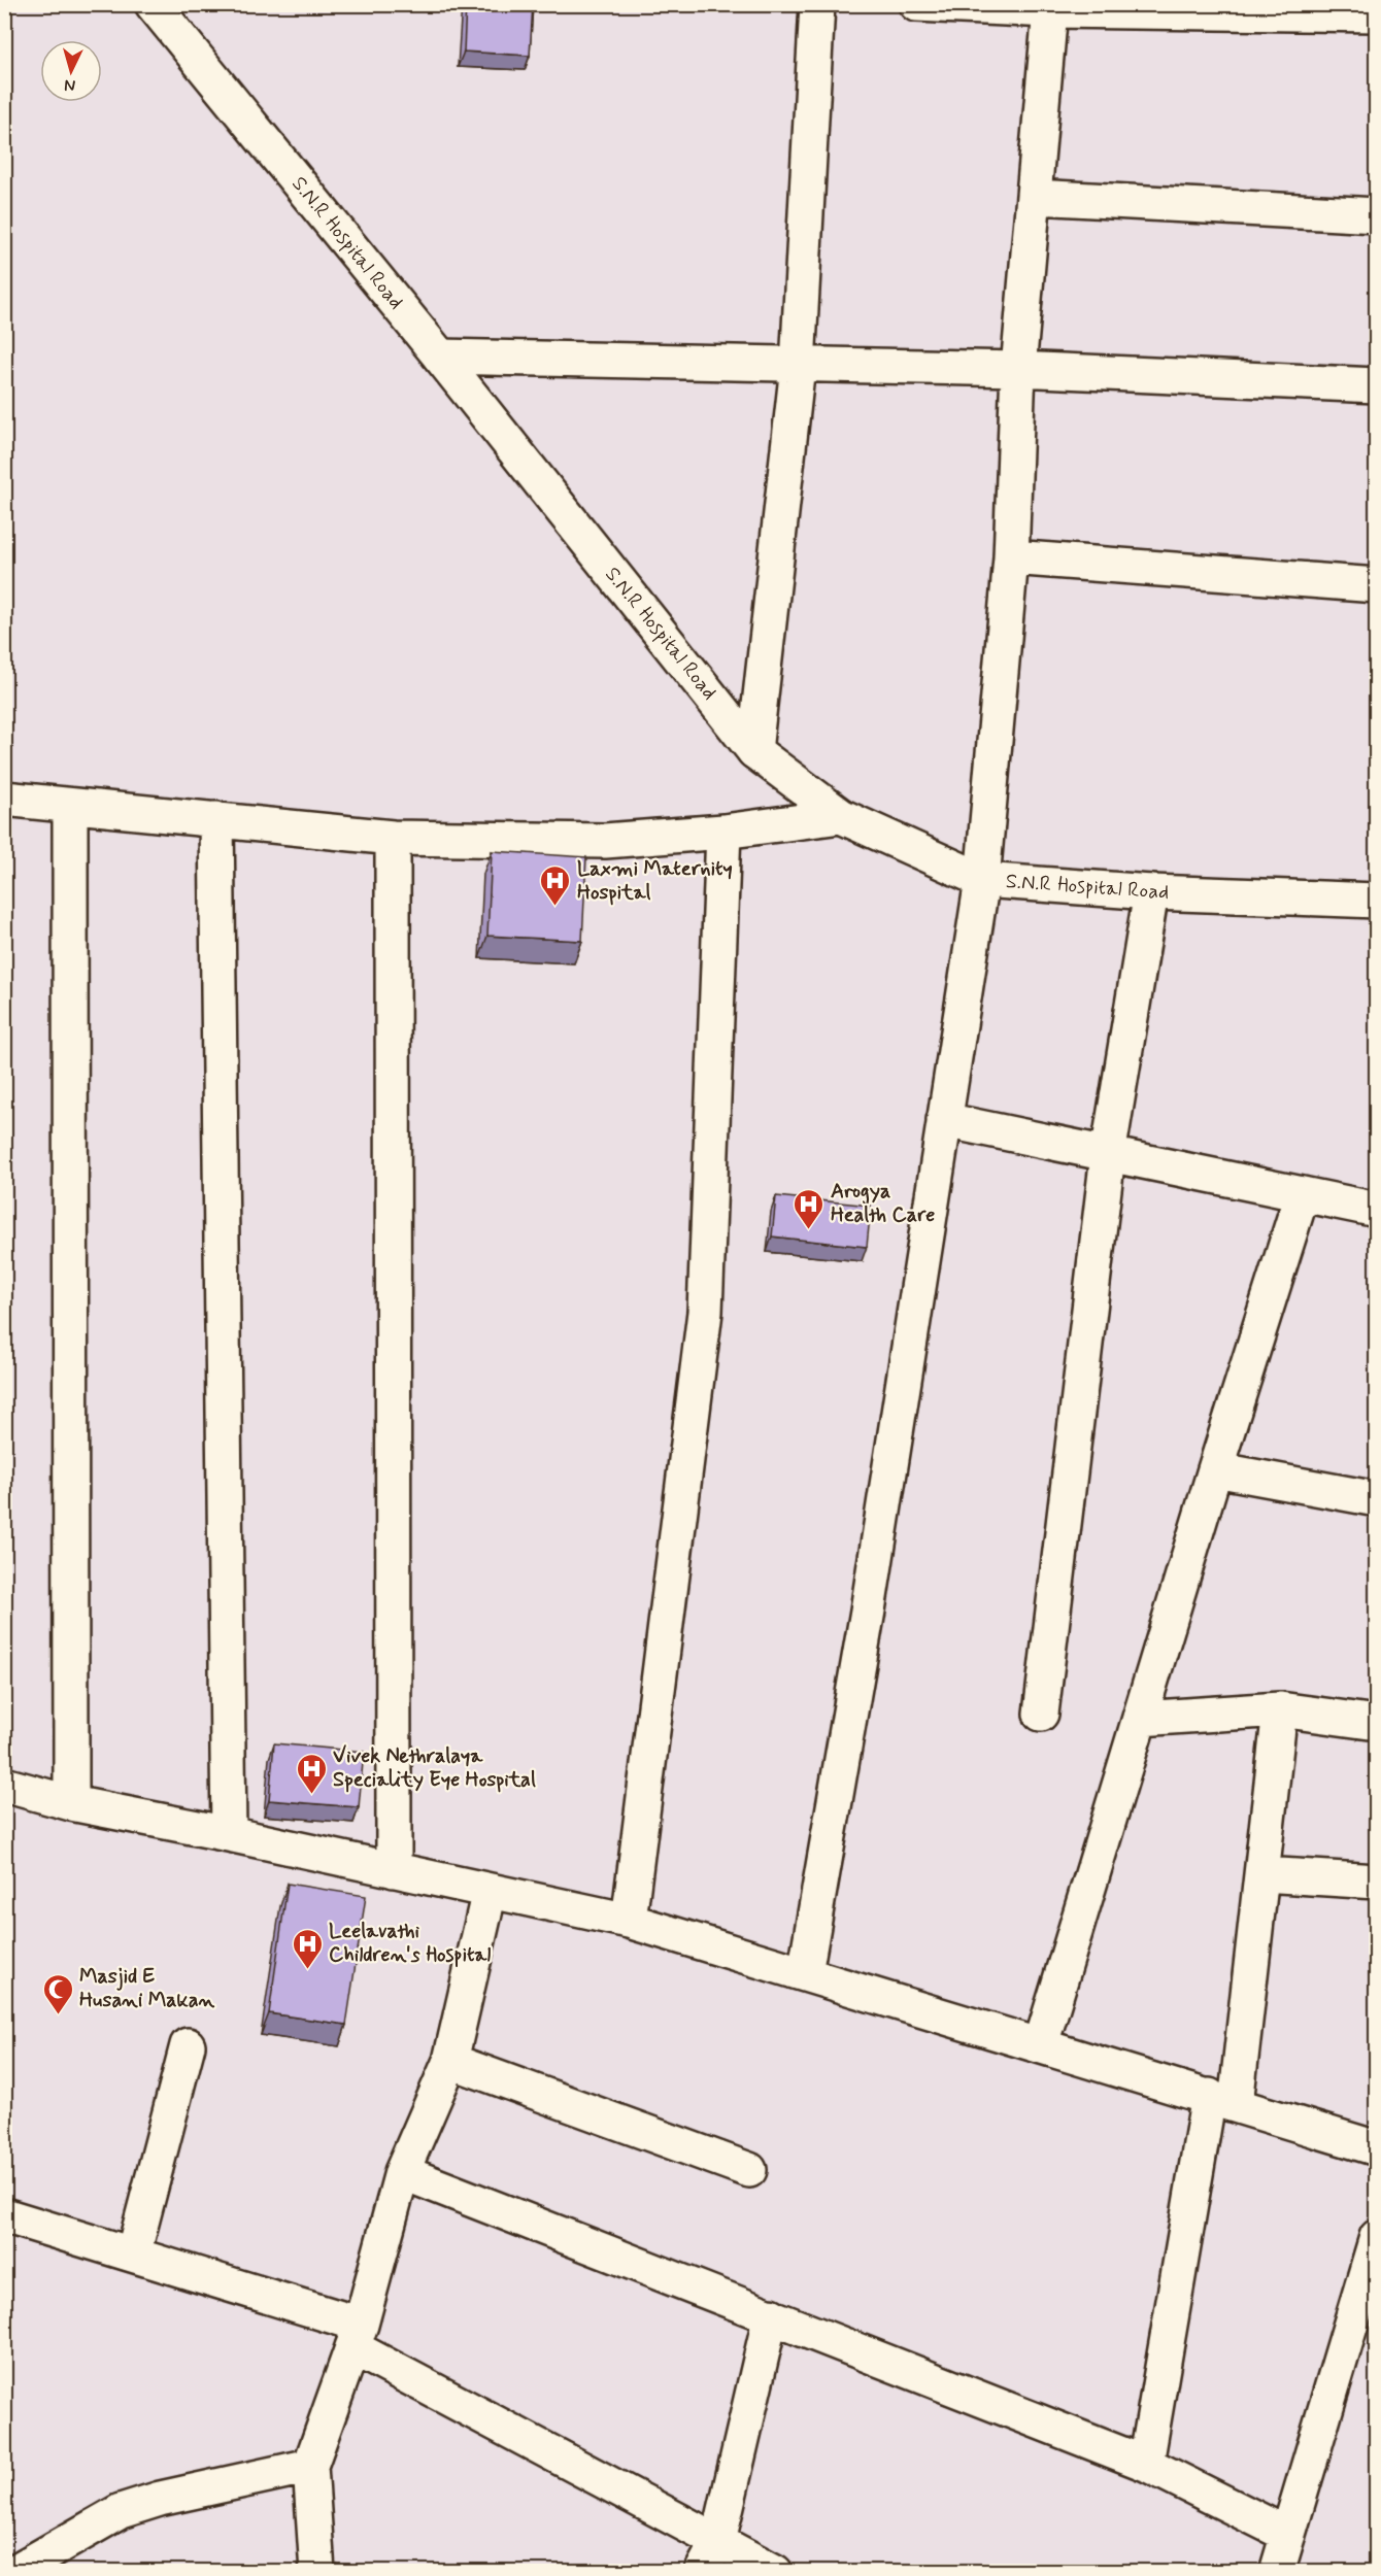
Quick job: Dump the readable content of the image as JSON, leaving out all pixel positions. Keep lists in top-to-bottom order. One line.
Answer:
{"streets":{"street":["S.N.R Hospital Road"]},"places":{"hospital":["Laxmi Maternity Hospital","Arogya Health Care","Vivek Nethralaya Speciality Eye Hospital","Leelavathi Children's Hospital"],"mosque":["Masjid E Husani Makan"]},"north":"bottom"}
